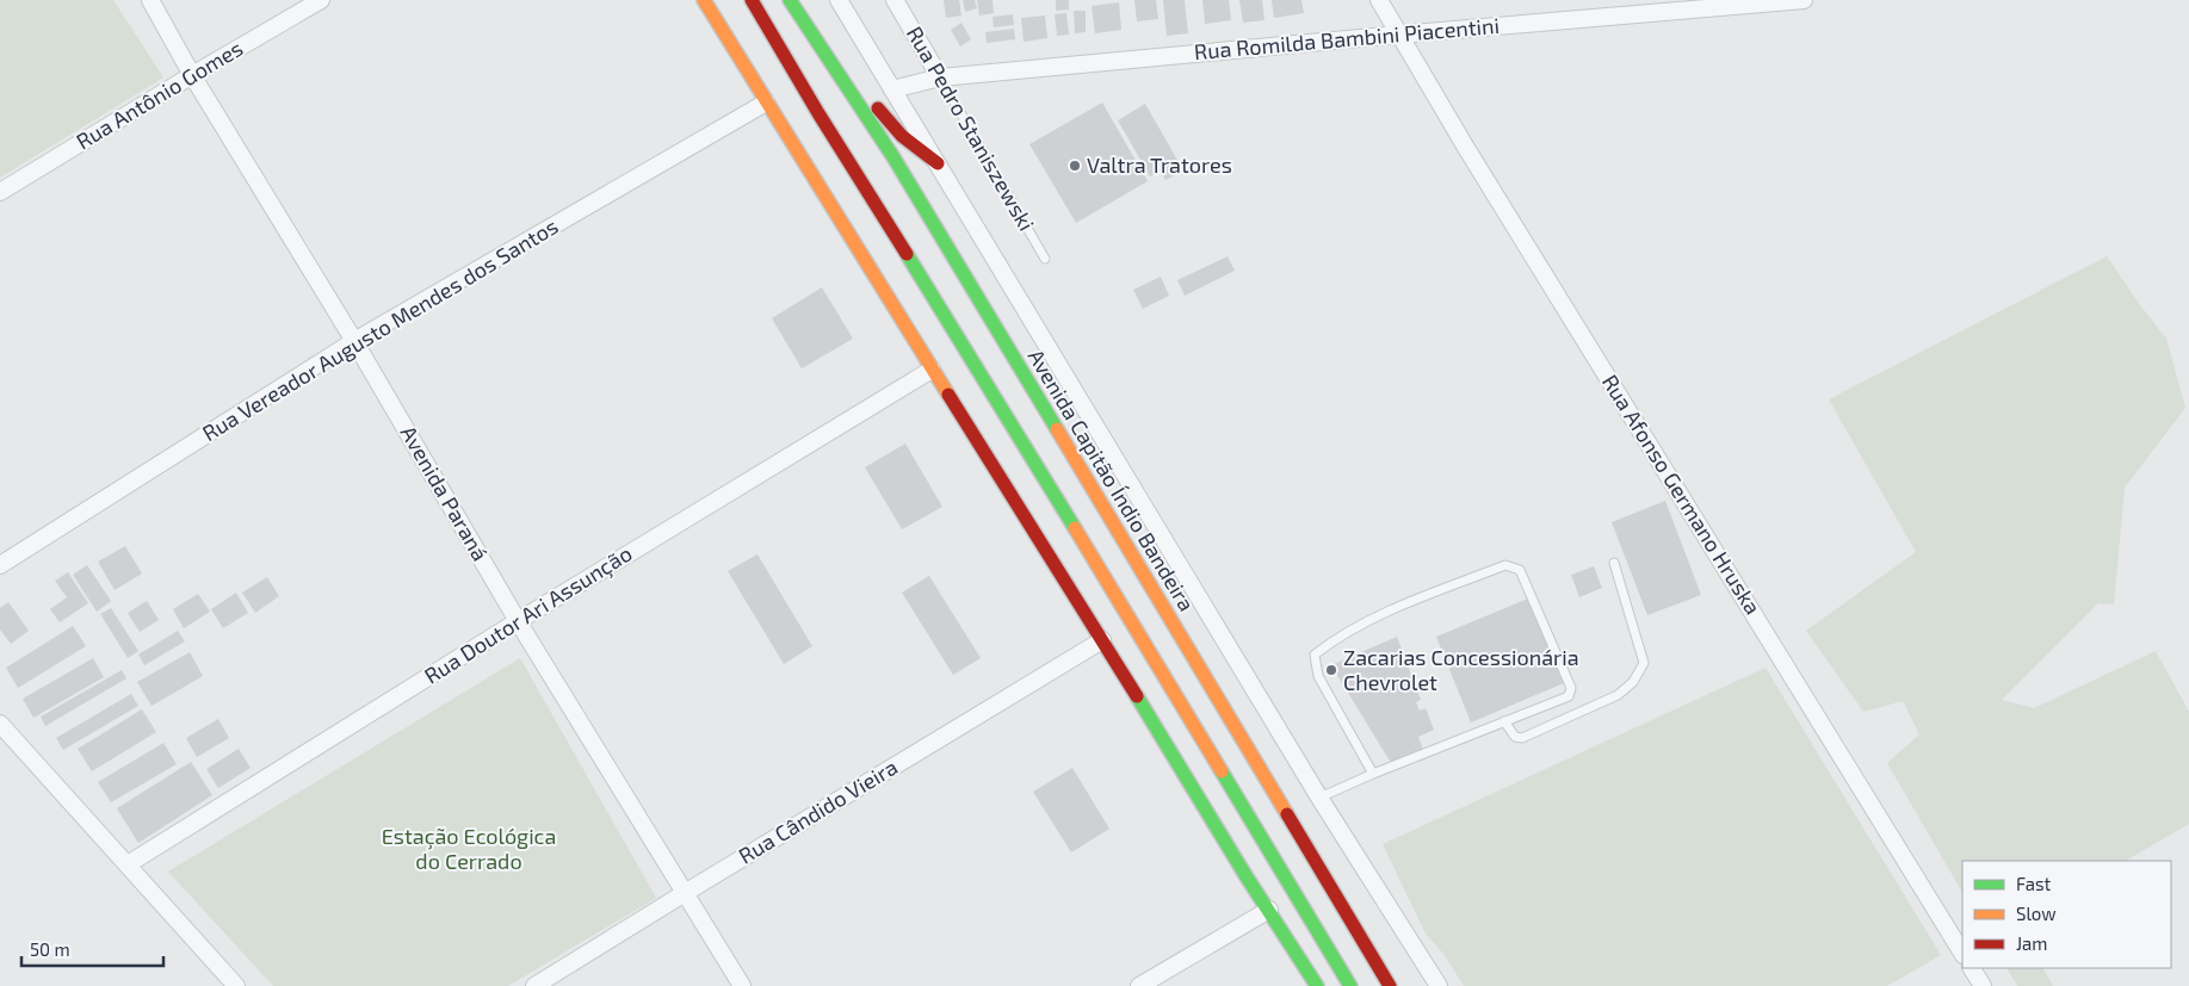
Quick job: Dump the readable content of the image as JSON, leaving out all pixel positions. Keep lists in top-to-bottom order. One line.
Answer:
{"streets":{"main road":["Avenida Capitão Índio Bandeira"],"street":["Rua Romilda Bambini Piacentini","Rua Antônio Gomes","Rua Pedro Staniszewski","Rua Vereador Augusto Mendes dos Santos","Avenida Paraná","Rua Afonso Germano Hruska","Rua Doutor Ari Assunção","Rua Cândido Vieira"]},"crossings":[["Rua Romilda Bambini Piacentini","Rua Pedro Staniszewski"],["Rua Romilda Bambini Piacentini","Rua Afonso Germano Hruska"],["Rua Antônio Gomes","Avenida Paraná"],["Rua Vereador Augusto Mendes dos Santos","Avenida Paraná"],["Avenida Paraná","Rua Doutor Ari Assunção"],["Avenida Paraná","Rua Cândido Vieira"]],"parks":["Estação Ecológica do Cerrado"],"places":["Valtra Tratores","Zacarias Concessionária Chevrolet"],"legend":["Fast","Slow","Jam"],"scale_bar":"50 m"}
